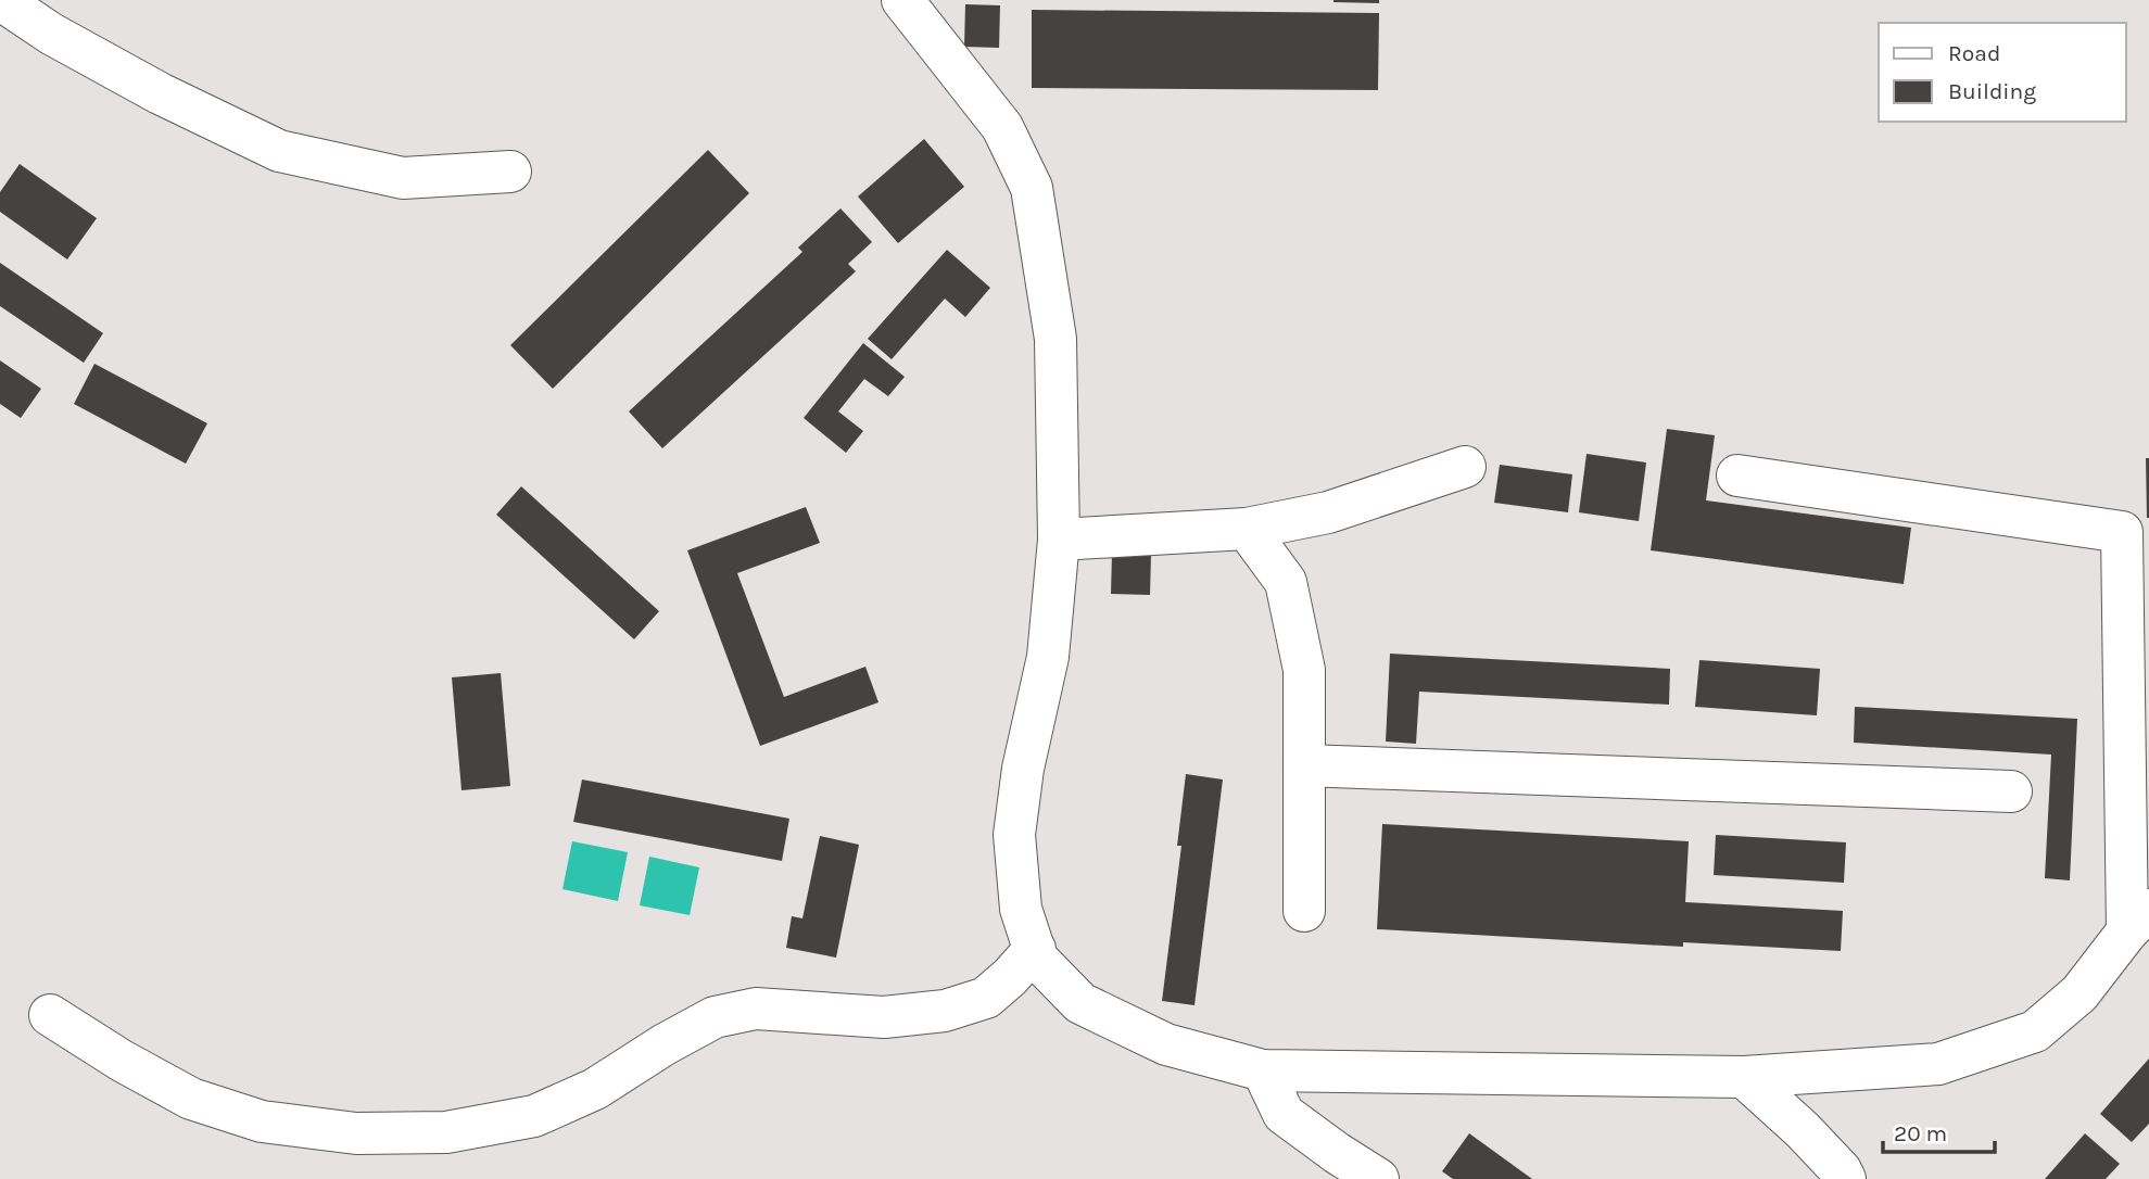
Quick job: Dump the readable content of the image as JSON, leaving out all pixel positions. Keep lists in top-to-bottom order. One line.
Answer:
{"legend":["Road","Building"],"scale_bar":"20 m"}
